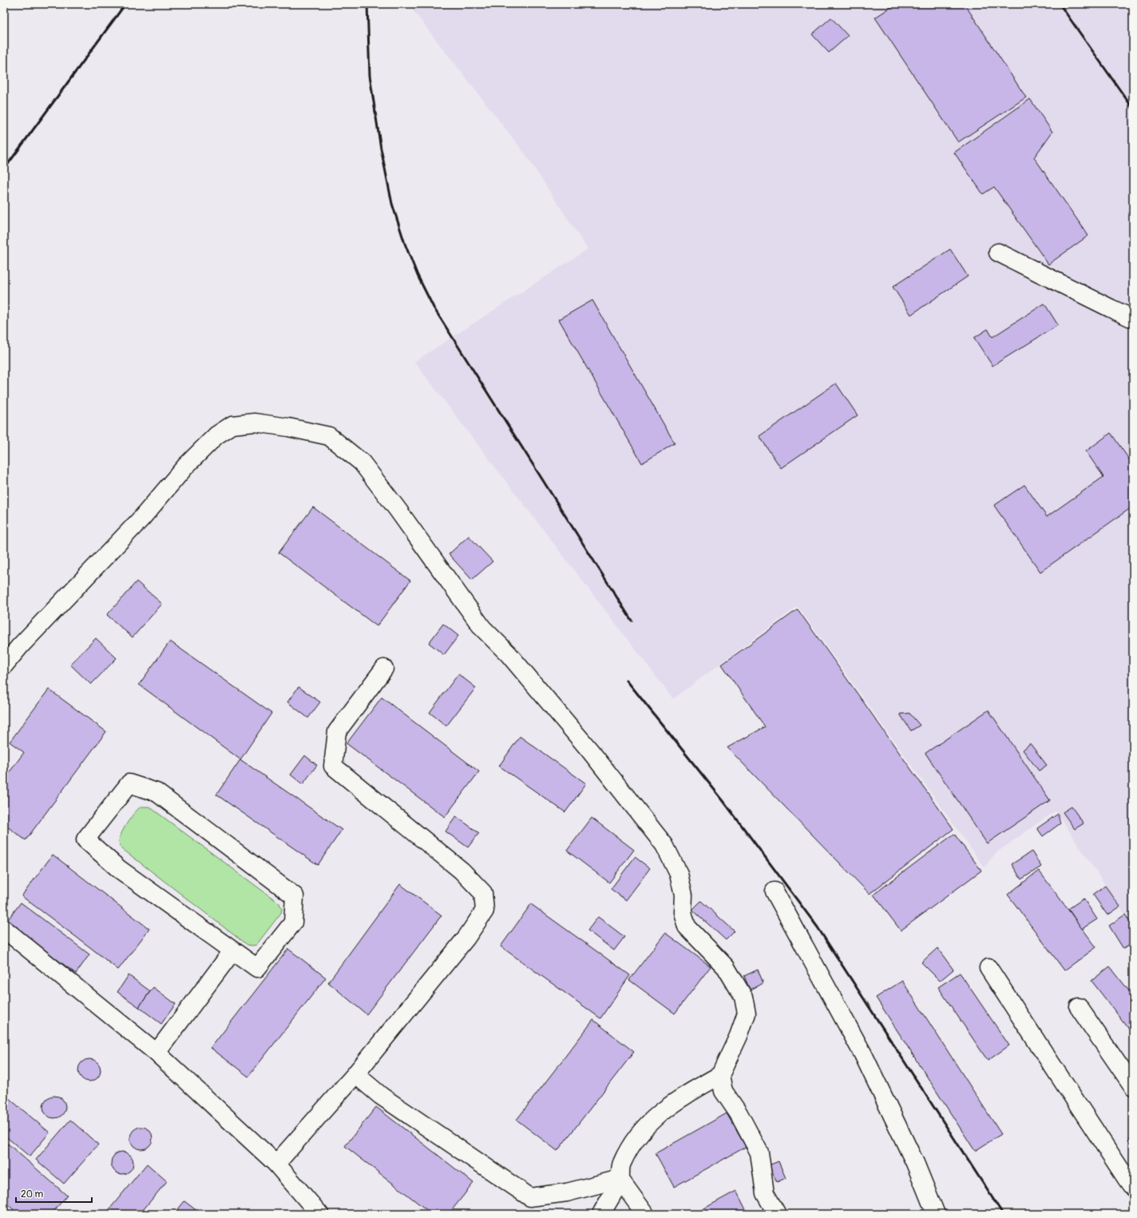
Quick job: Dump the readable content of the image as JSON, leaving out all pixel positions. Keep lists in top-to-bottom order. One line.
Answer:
{"scale_bar":"20 m"}
